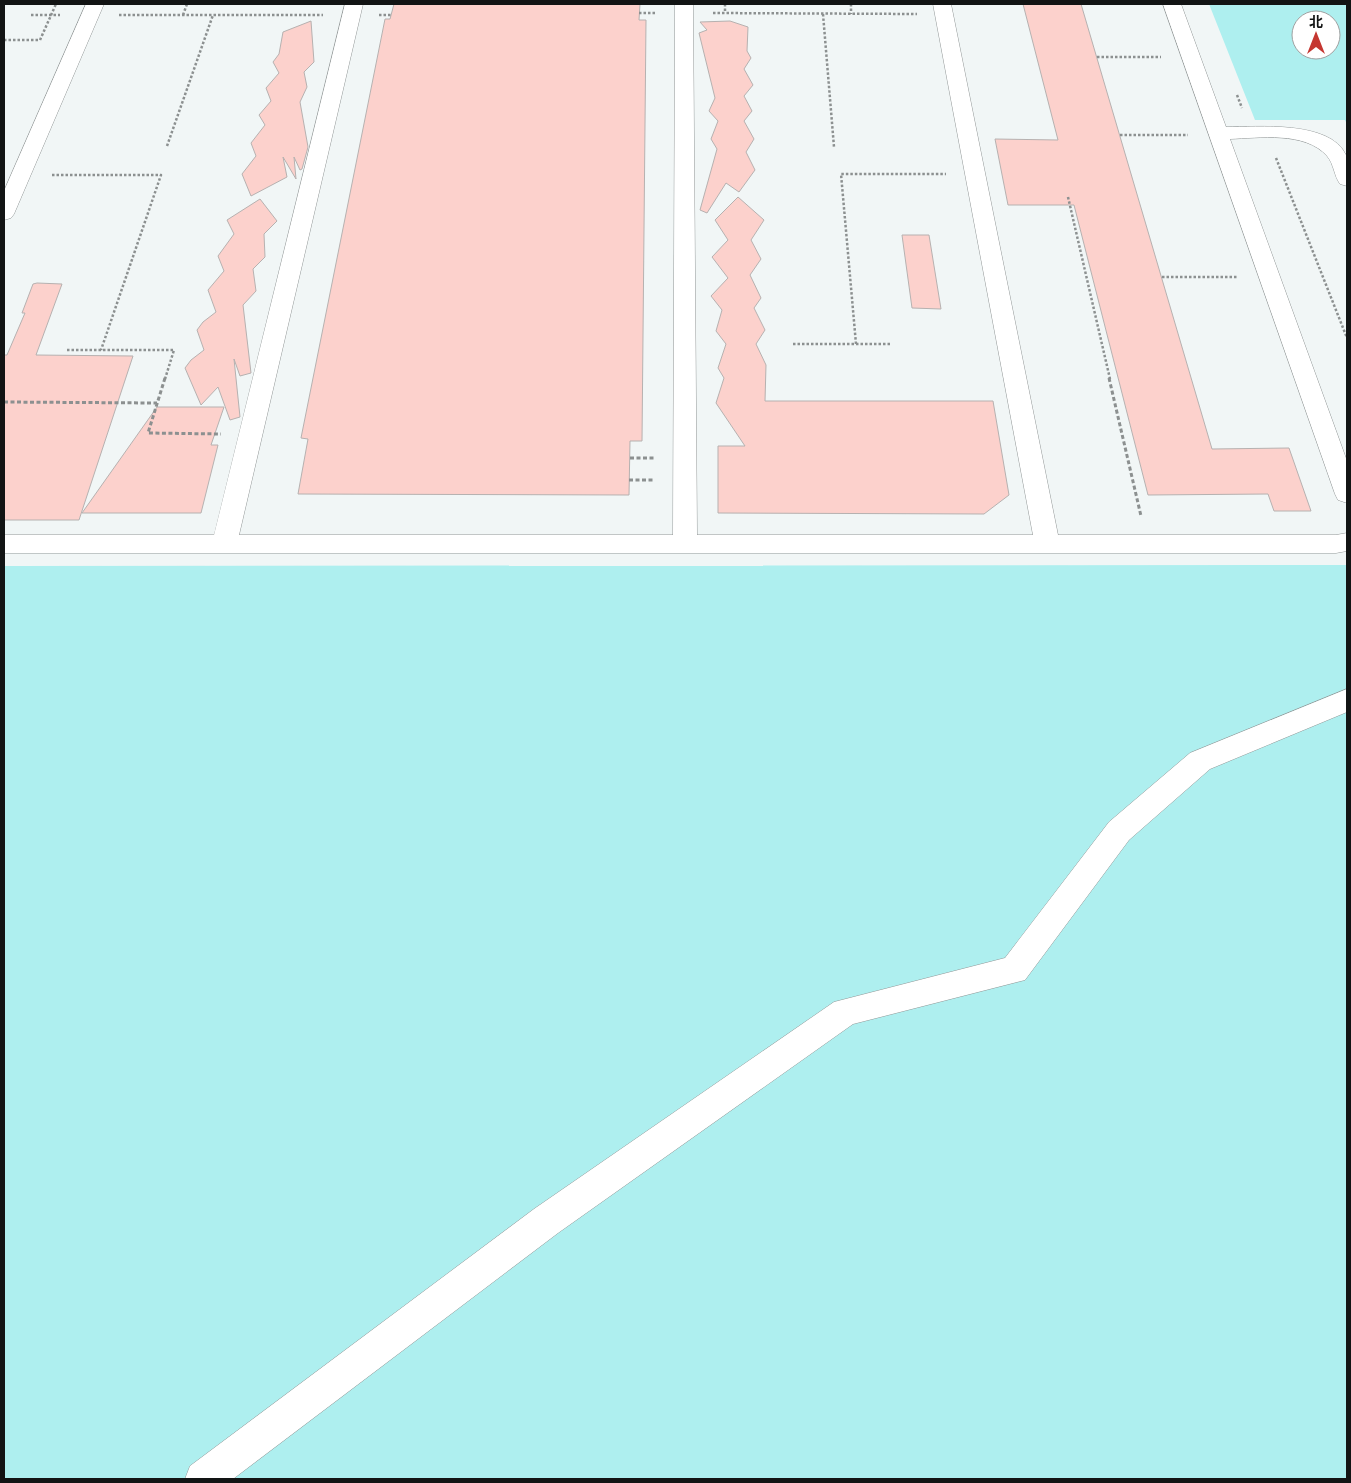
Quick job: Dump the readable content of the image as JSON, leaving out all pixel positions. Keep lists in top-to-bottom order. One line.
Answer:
{"north":"top"}
